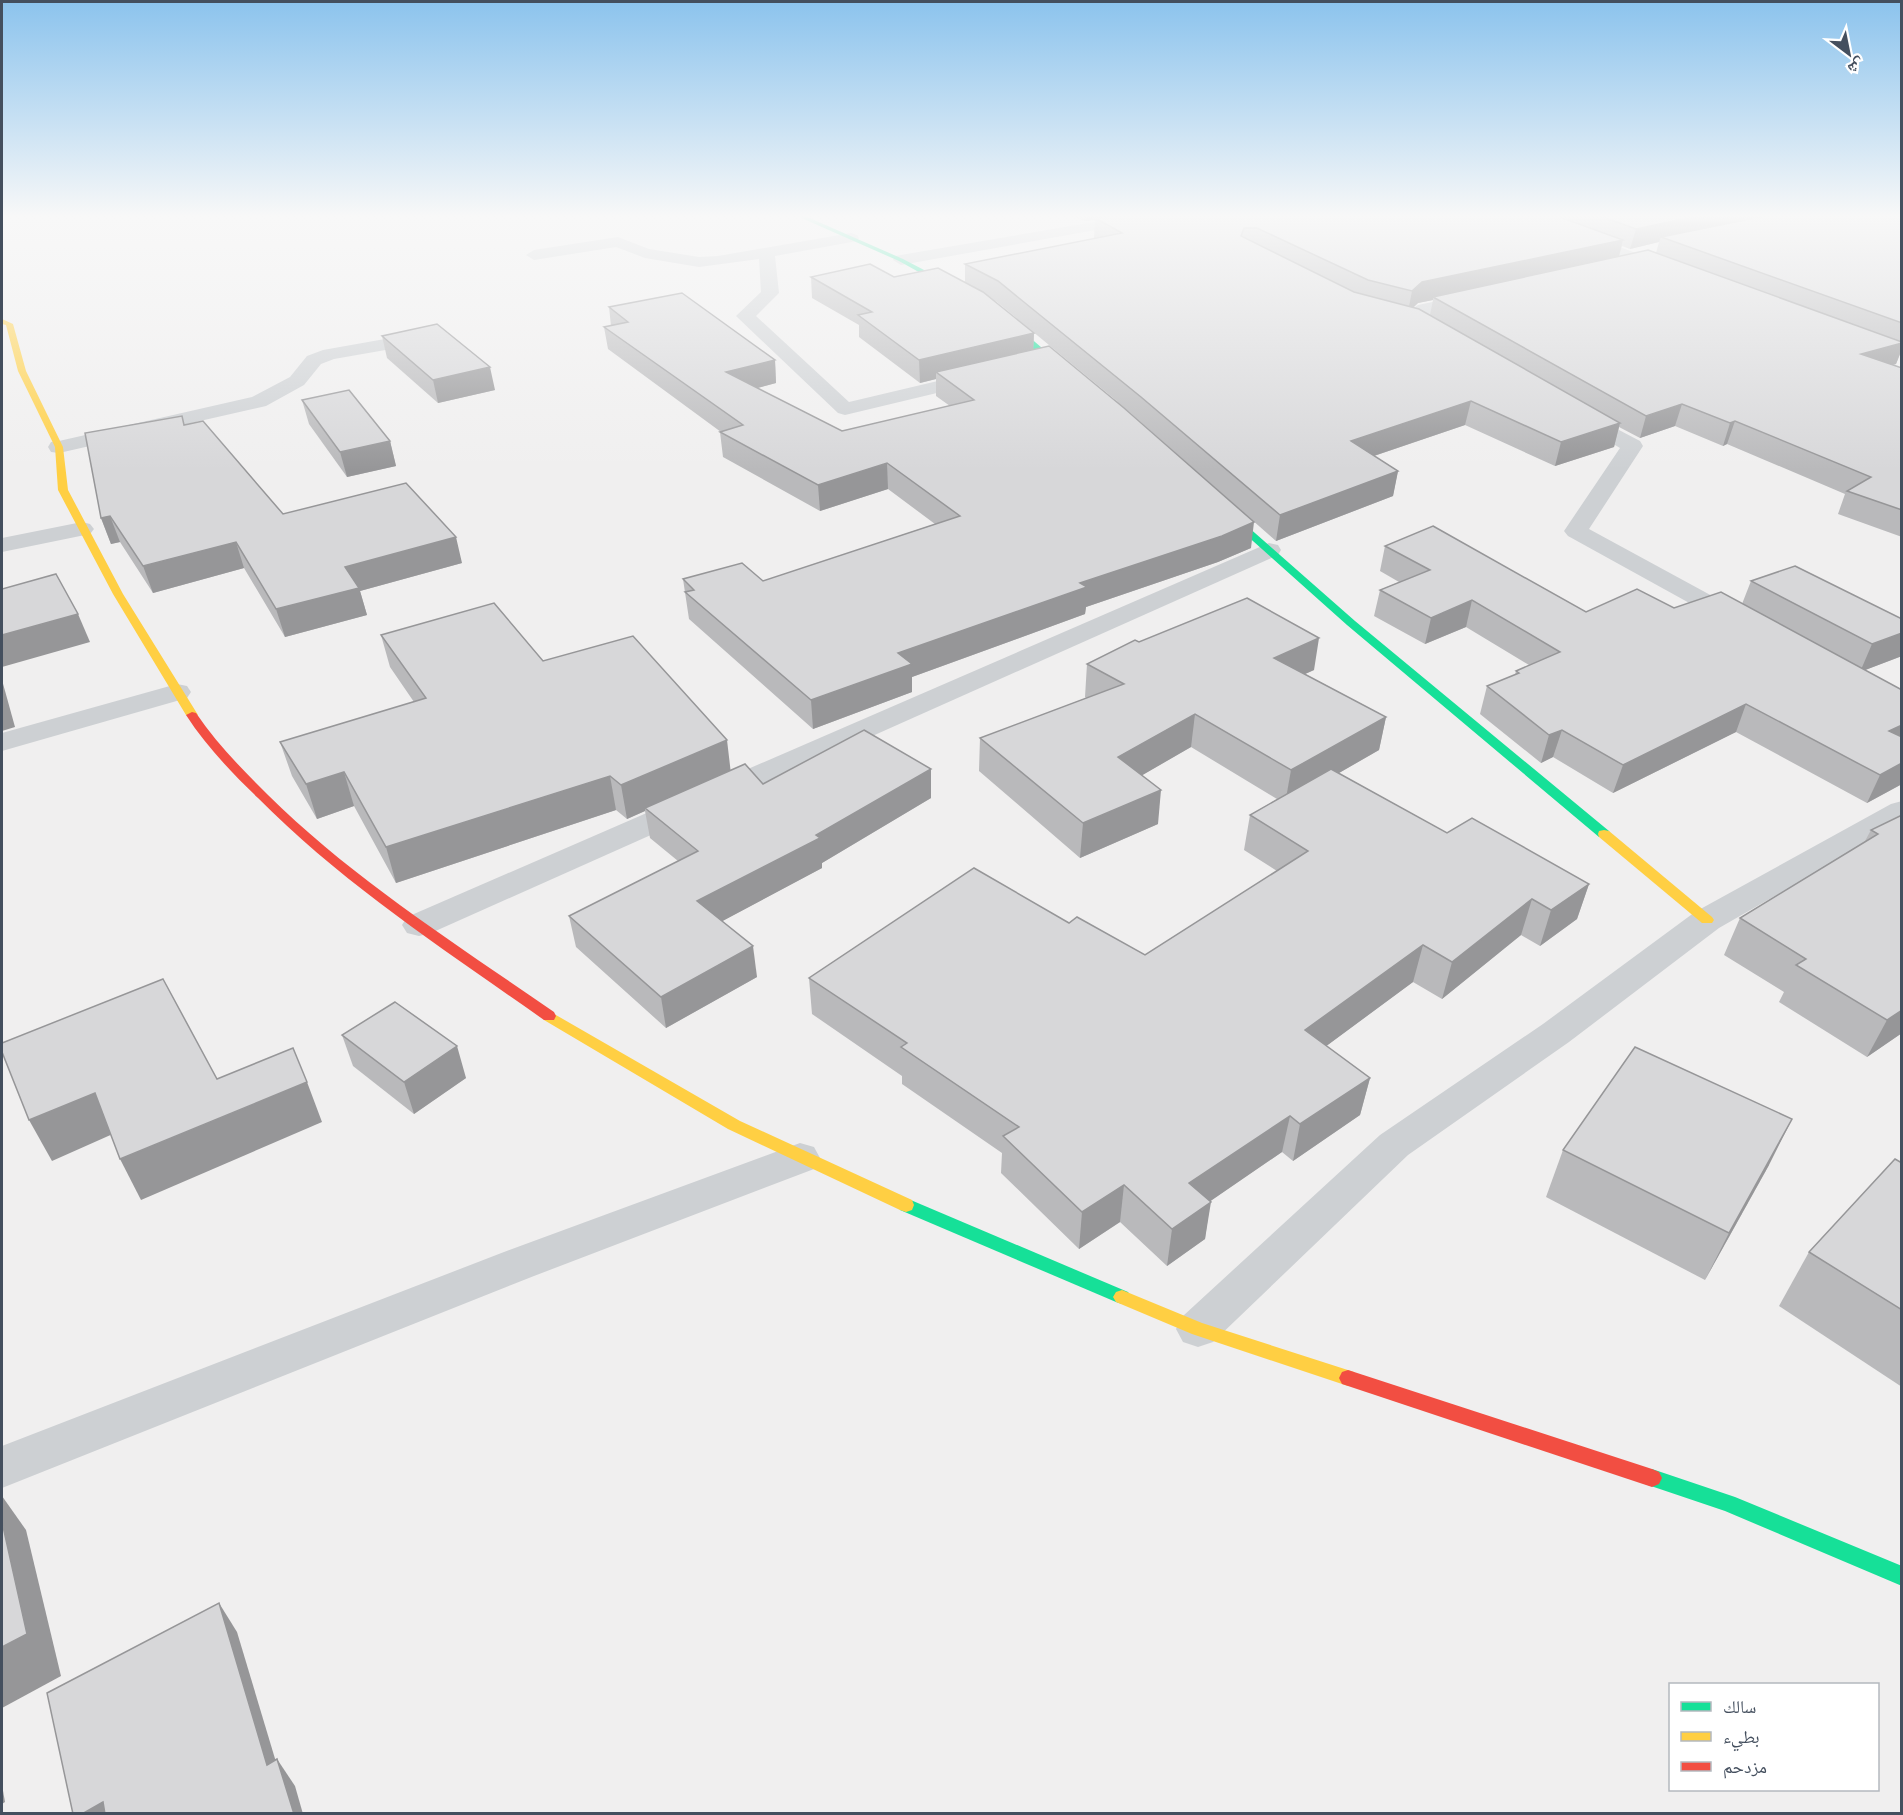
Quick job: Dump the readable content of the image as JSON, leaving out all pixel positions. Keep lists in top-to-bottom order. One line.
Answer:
{"legend":["سالك","بطيء","مزدحم"],"north":"bottom right"}
